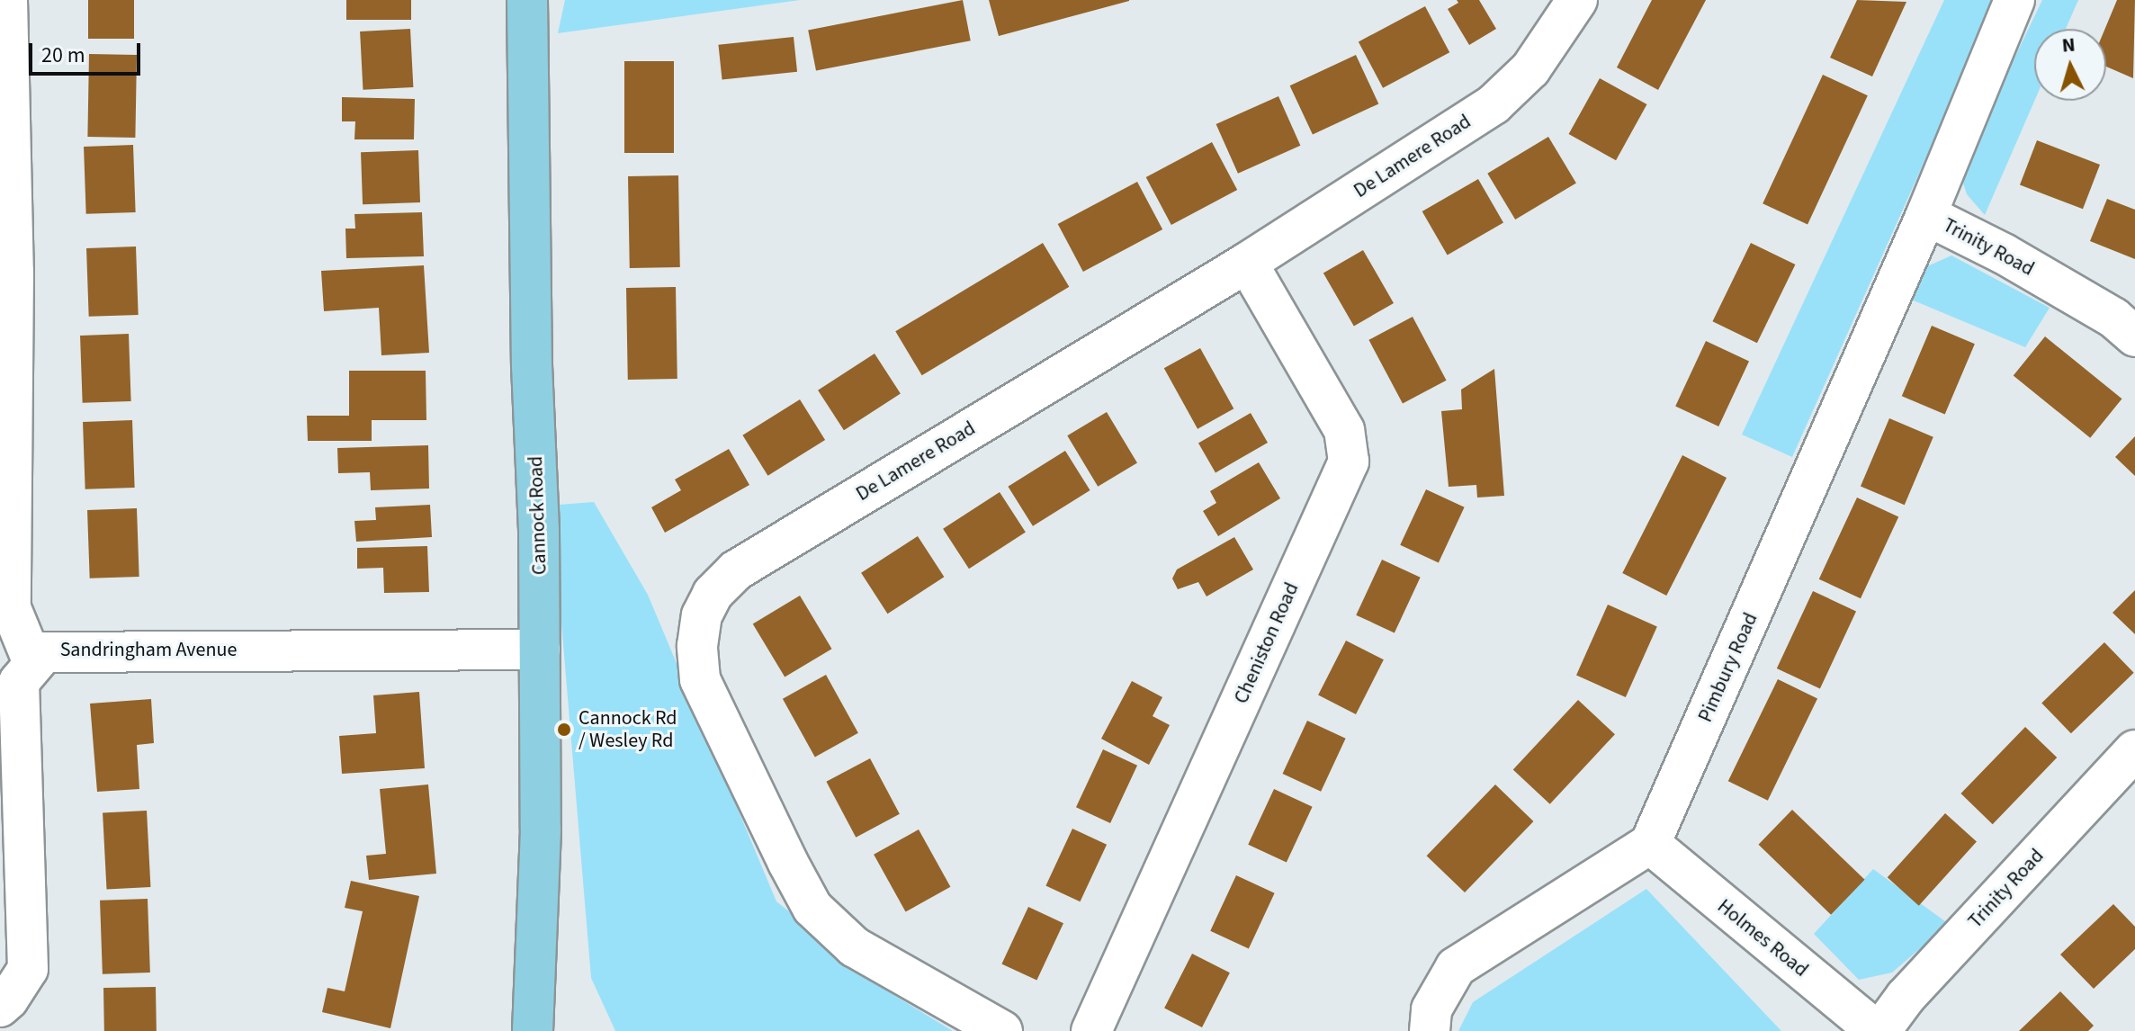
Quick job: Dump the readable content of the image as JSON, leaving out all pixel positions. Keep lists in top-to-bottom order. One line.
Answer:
{"streets":{"main road":["Cannock Road"],"street":["De Lamere Road","Trinity Road","Cheniston Road","Sandringham Avenue","Pimbury Road","Holmes Road"]},"crossings":[["De Lamere Road","Cheniston Road"],["Trinity Road","Pimbury Road"],["Trinity Road","Holmes Road"],["Cannock Road","Sandringham Avenue"],["Pimbury Road","Holmes Road"]],"places":["Cannock Rd / Wesley Rd"],"scale_bar":"20 m","north":"top"}
